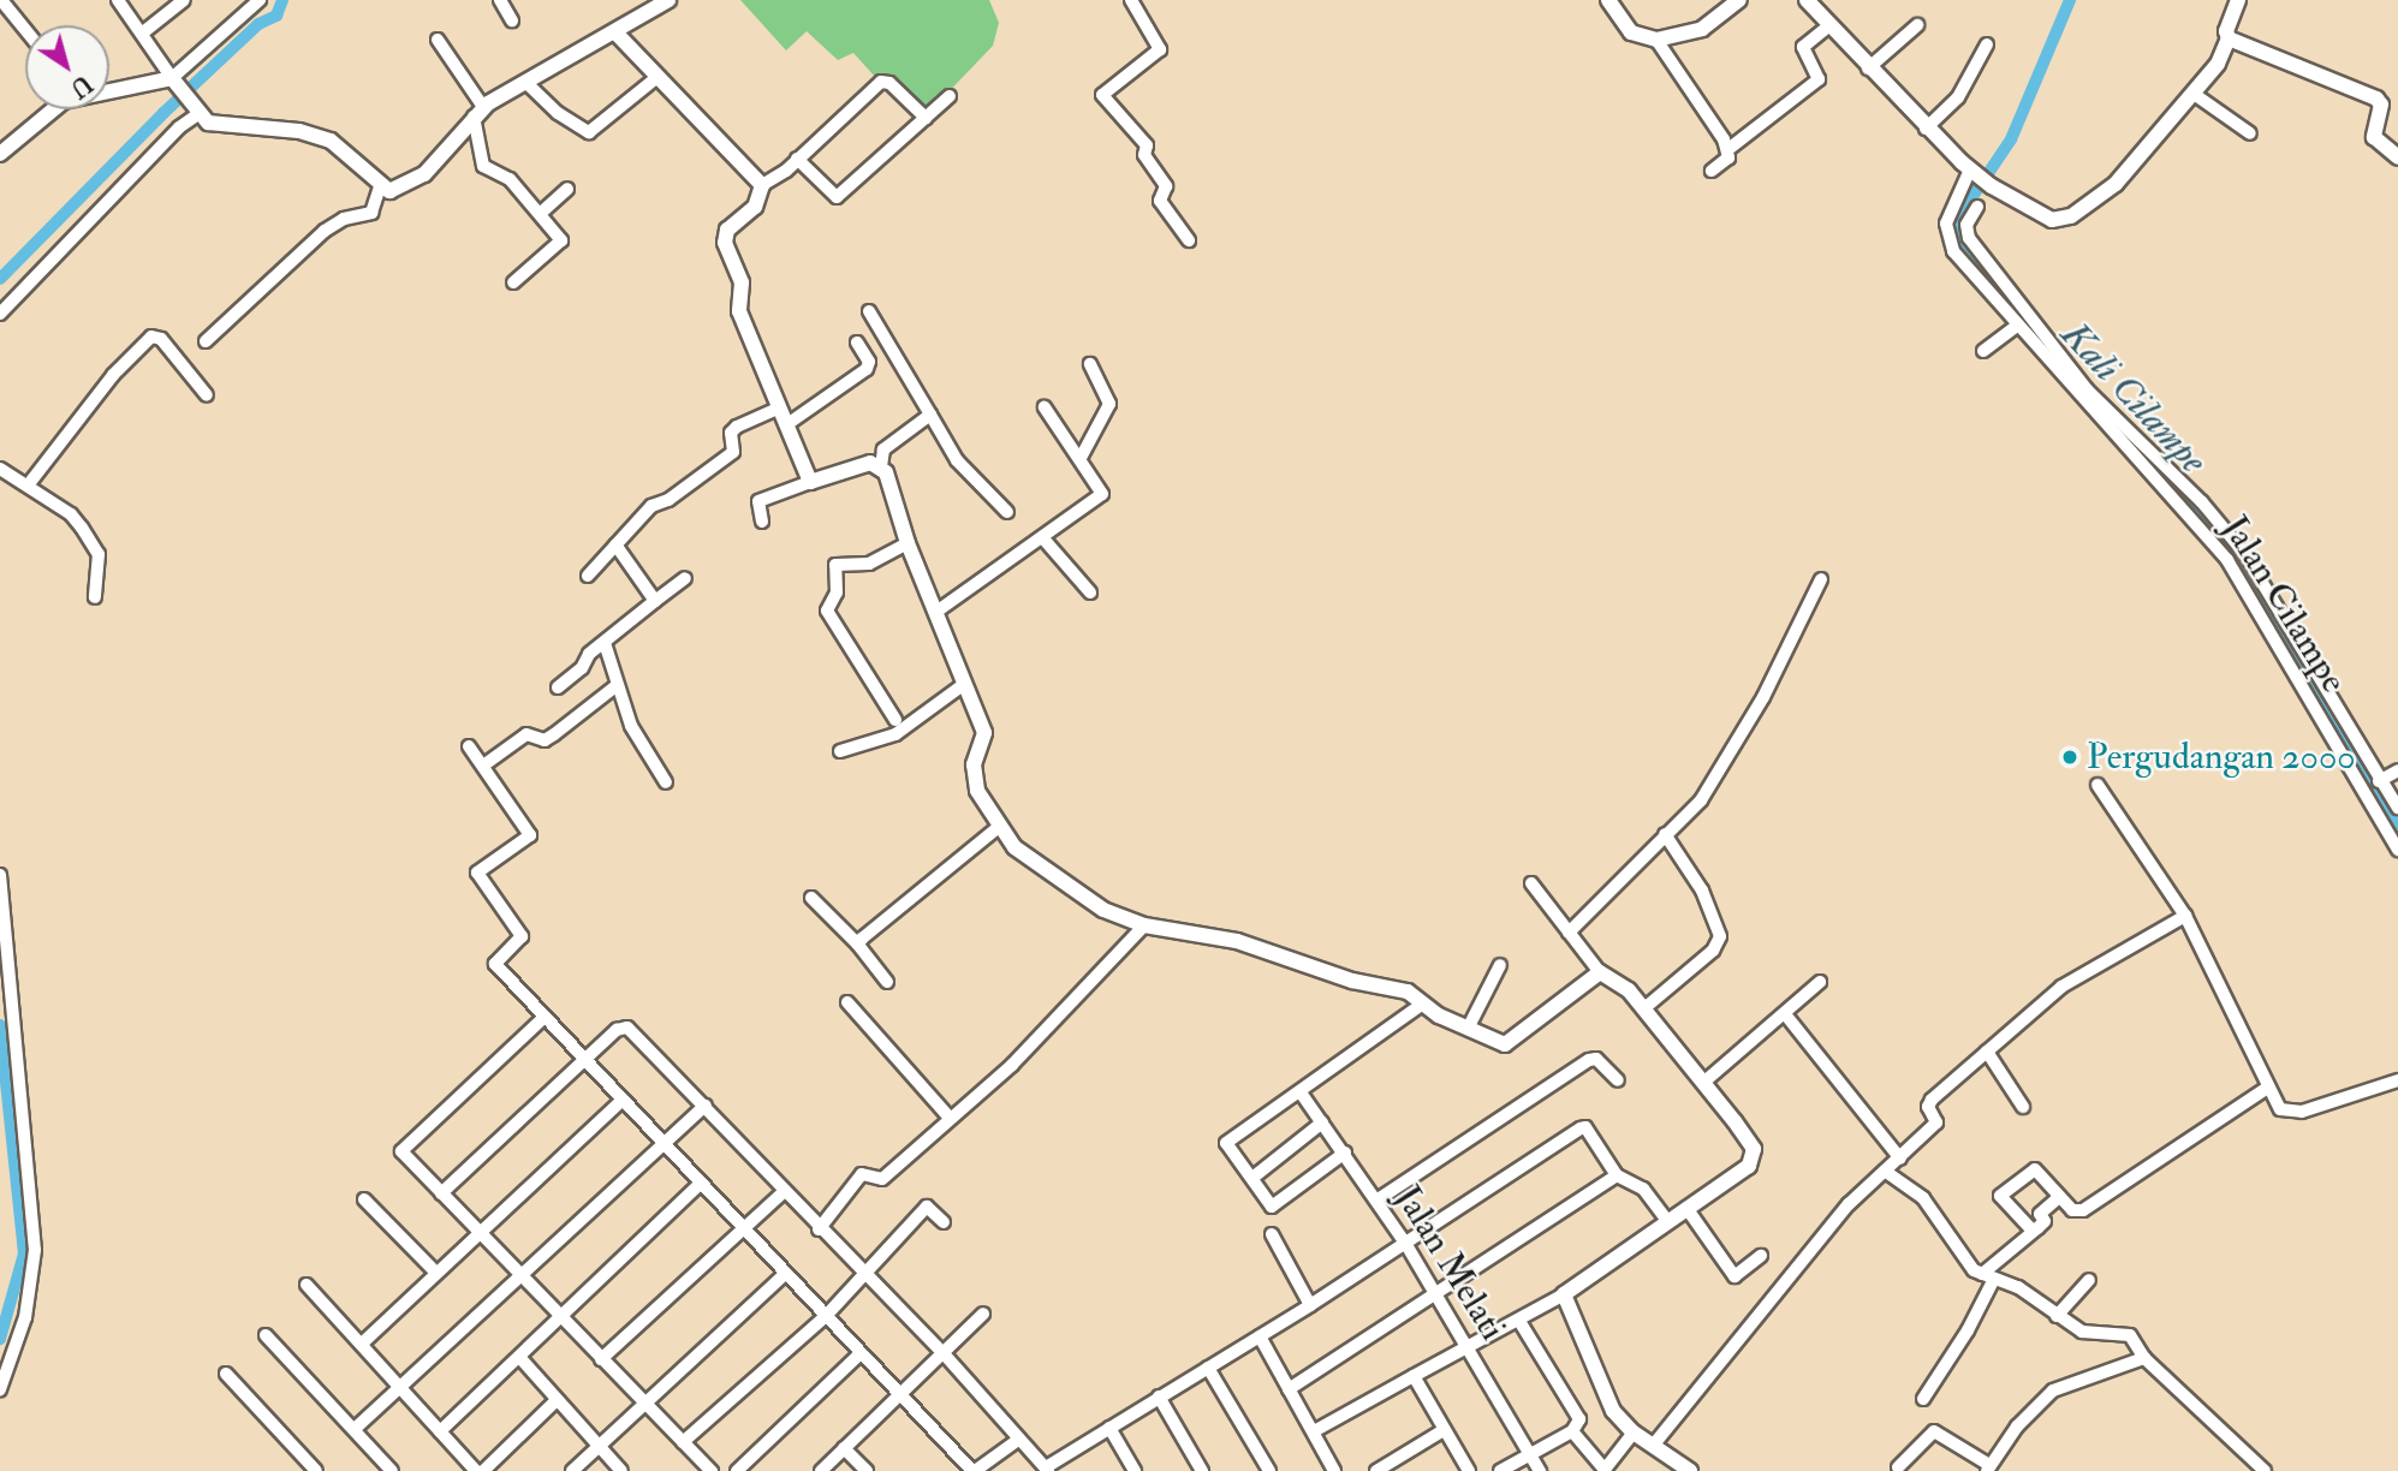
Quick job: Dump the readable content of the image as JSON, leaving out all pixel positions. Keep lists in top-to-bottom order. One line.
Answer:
{"streets":{"street":["Jalan Cilampe","Jalan Melati"]},"water":["Kali Cilampe"],"places":["Pergudangan 2000"],"north":"bottom right"}
